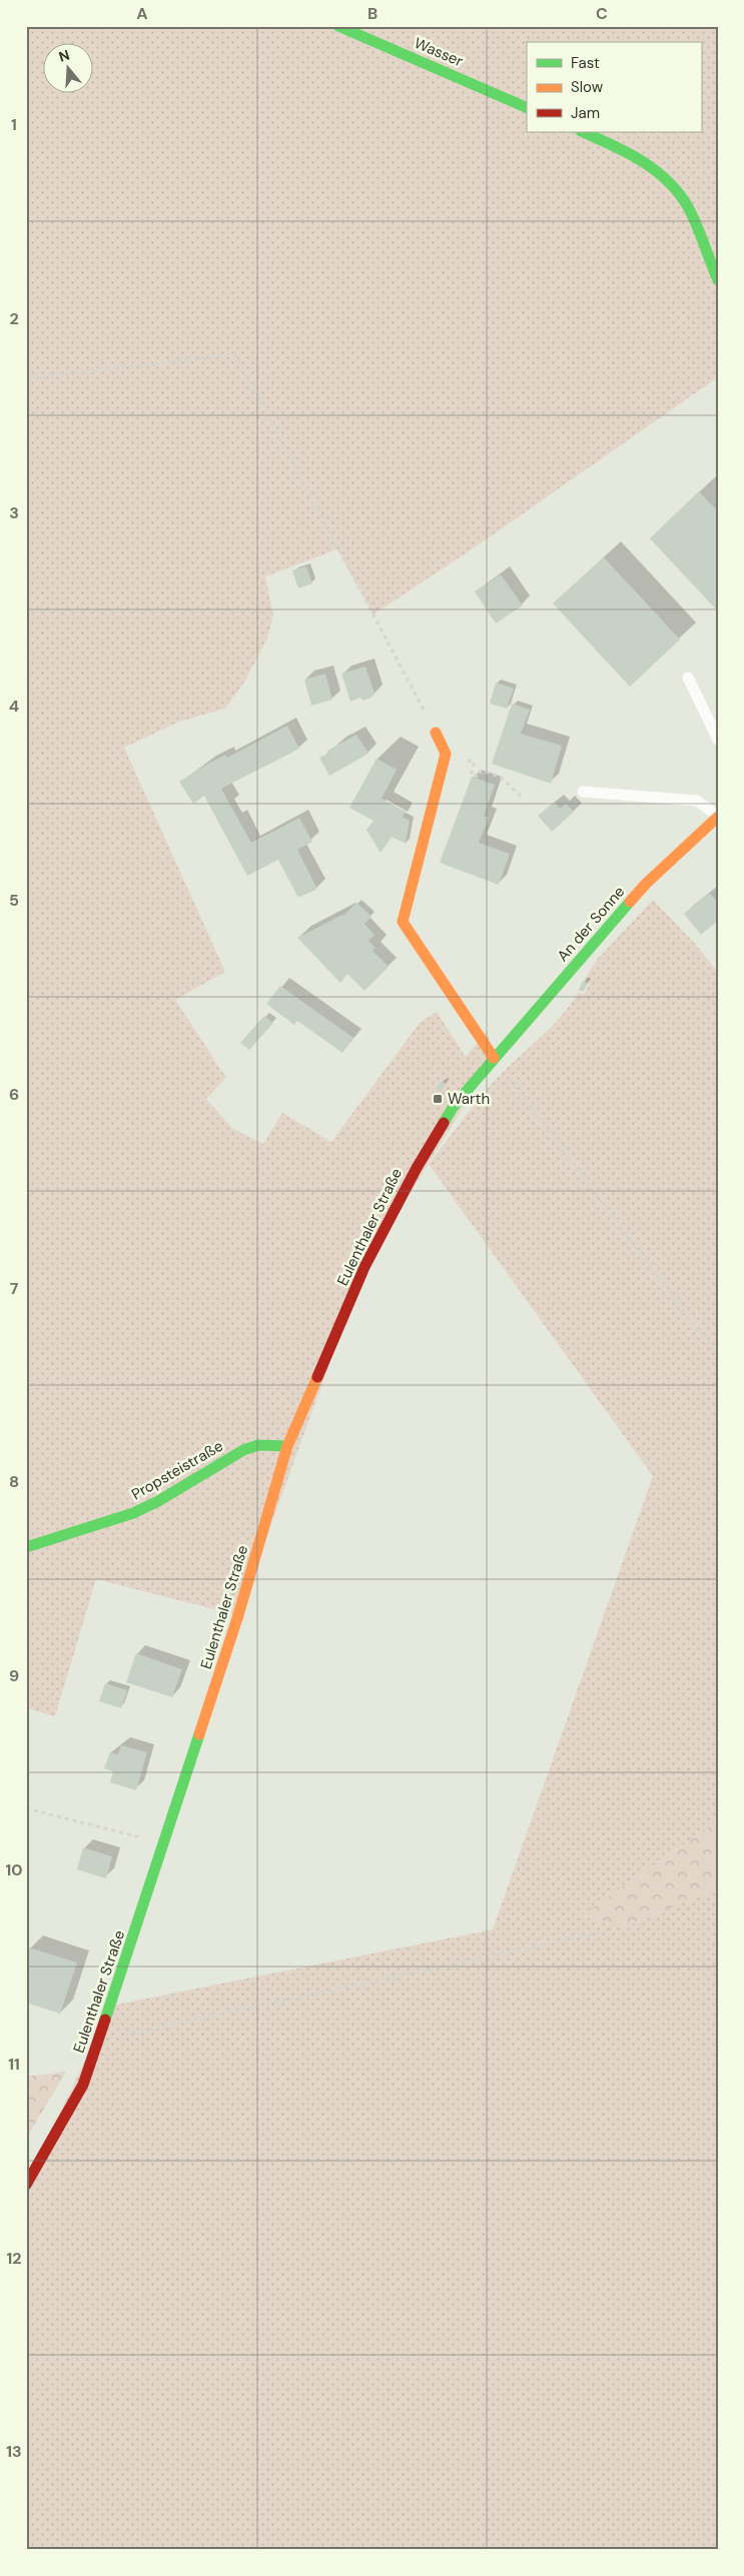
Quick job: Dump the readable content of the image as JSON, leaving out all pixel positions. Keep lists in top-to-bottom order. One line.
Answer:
{"streets":{"street":["Wasser","An der Sonne","Eulenthaler Straße","Propsteistraße"]},"crossings":[["An der Sonne","Eulenthaler Straße"],["Eulenthaler Straße","Propsteistraße"]],"places":{"transit":["Warth"]},"legend":["Fast","Slow","Jam"],"north":"top","grid":{"columns":["A","B","C"],"rows":["1","2","3","4","5","6","7","8","9","10","11","12","13"]}}
